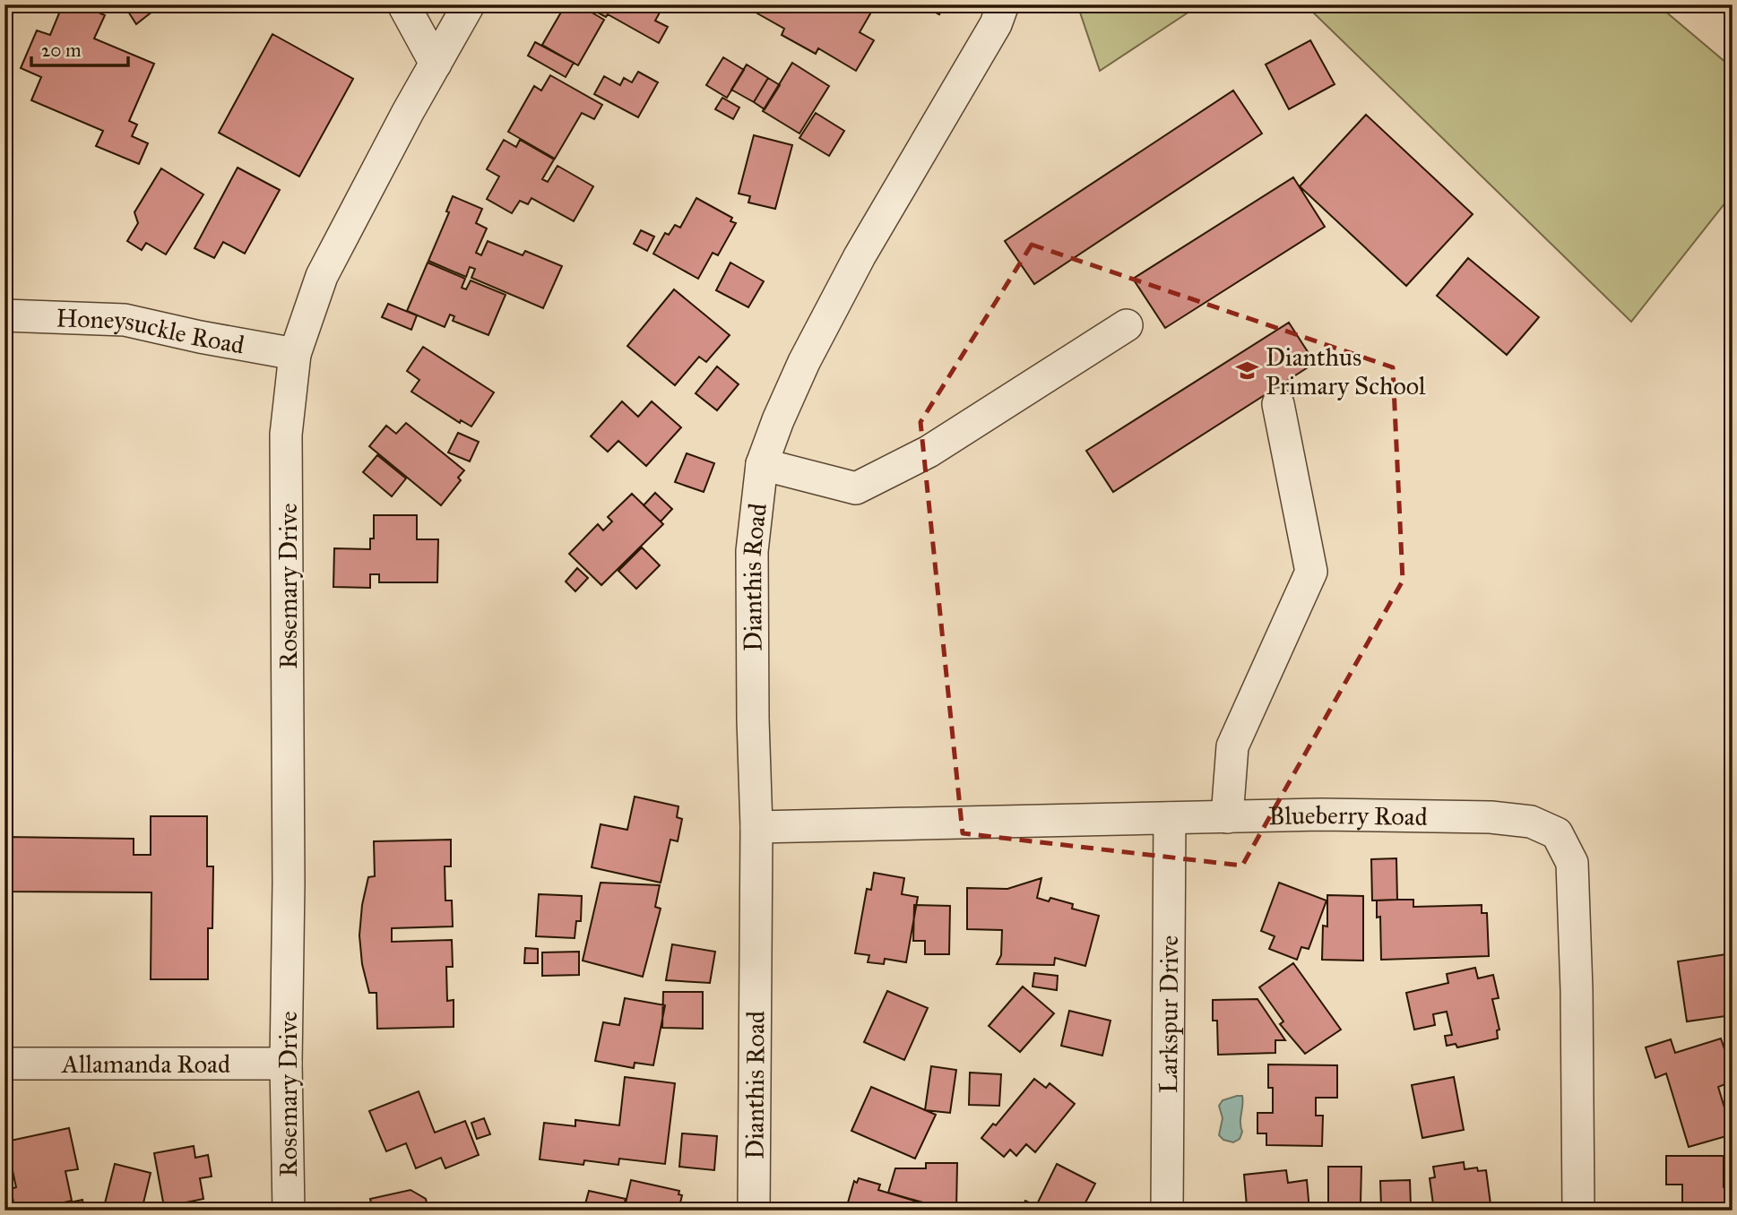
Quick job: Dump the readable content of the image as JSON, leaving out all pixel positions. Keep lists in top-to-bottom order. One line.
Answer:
{"streets":{"street":["Honeysuckle Road","Dianthis Road","Rosemary Drive","Blueberry Road","Larkspur Drive","Allamanda Road"]},"crossings":[["Honeysuckle Road","Rosemary Drive"],["Dianthis Road","Blueberry Road"],["Rosemary Drive","Allamanda Road"],["Blueberry Road","Larkspur Drive"]],"places":{"school or university":["Dianthus Primary School"]},"scale_bar":"20 m"}
